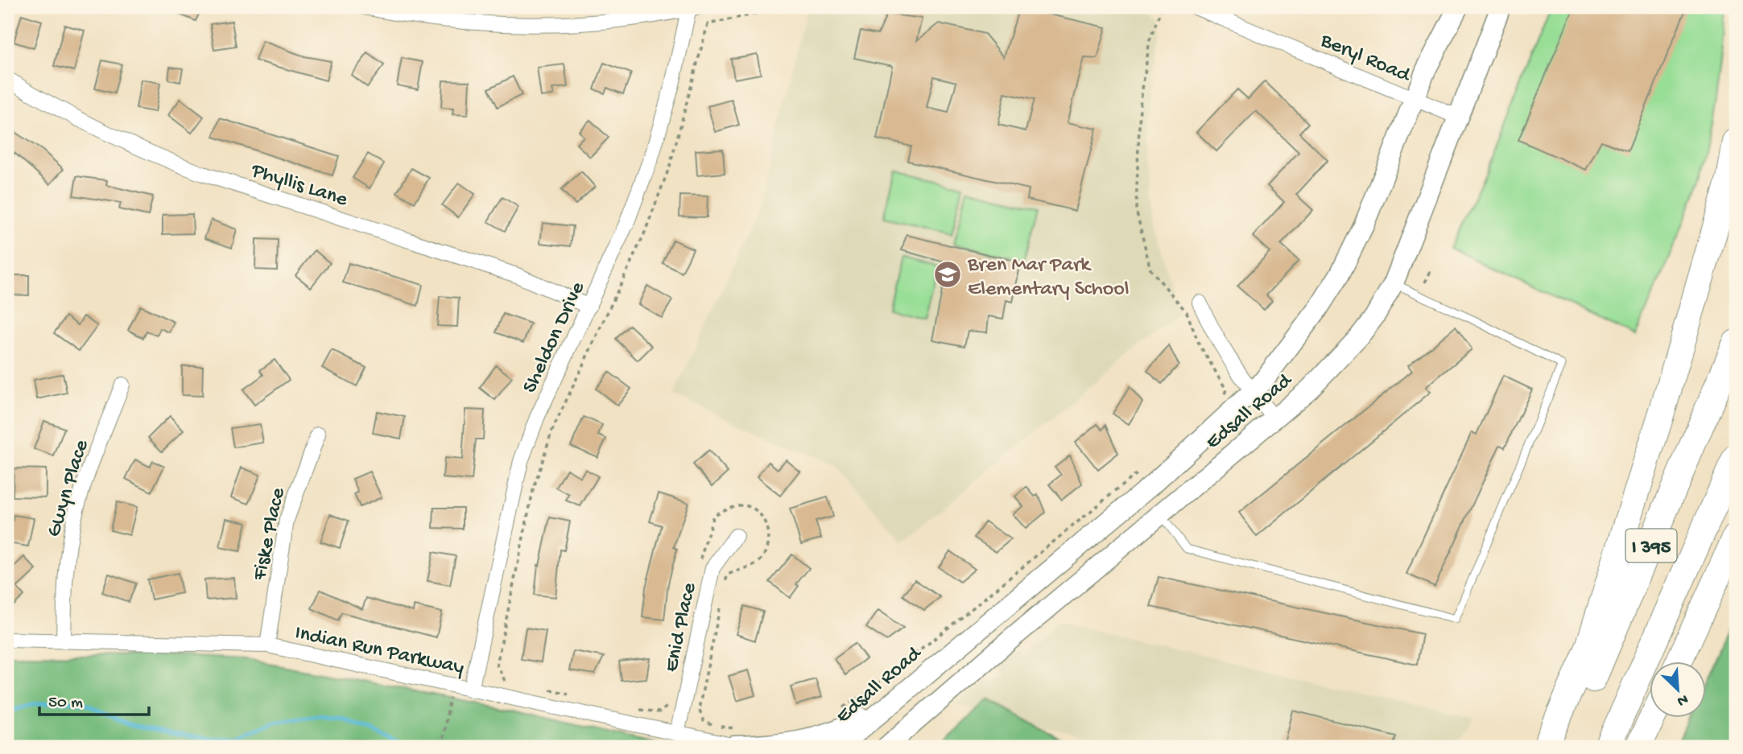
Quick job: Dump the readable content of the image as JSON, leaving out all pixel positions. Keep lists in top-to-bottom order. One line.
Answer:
{"streets":{"highway":["I 395"],"main road":["Edsall Road"],"street":["Beryl Road","Phyllis Lane","Sheldon Drive","Gwyn Place","Fiske Place","Enid Place","Indian Run Parkway"]},"crossings":[["Beryl Road","Edsall Road"],["Phyllis Lane","Sheldon Drive"],["Sheldon Drive","Indian Run Parkway"],["Gwyn Place","Indian Run Parkway"],["Fiske Place","Indian Run Parkway"],["Enid Place","Indian Run Parkway"]],"places":{"school or university":["Bren Mar Park Elementary School"]},"scale_bar":"50 m","north":"bottom right"}
